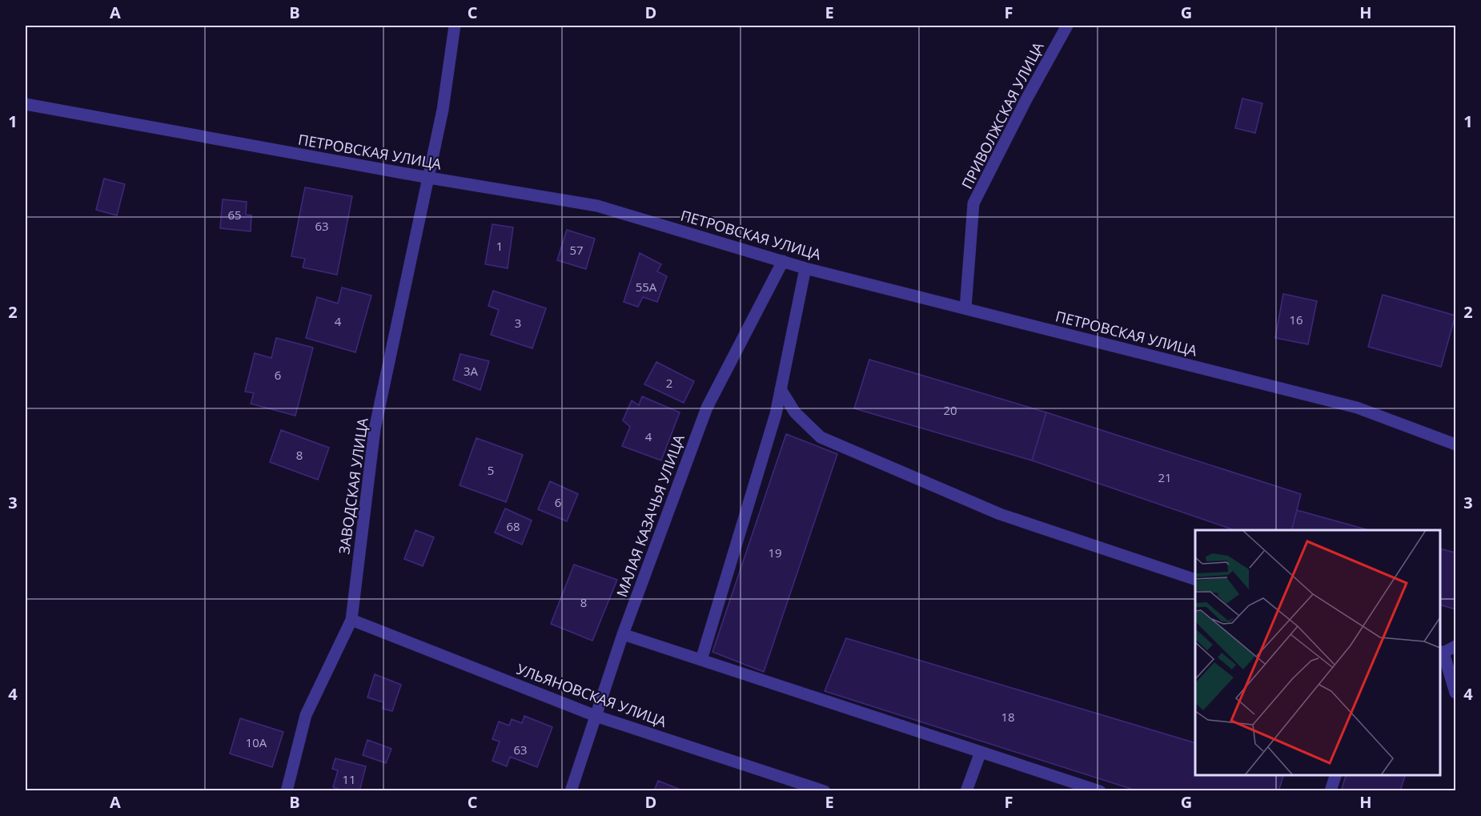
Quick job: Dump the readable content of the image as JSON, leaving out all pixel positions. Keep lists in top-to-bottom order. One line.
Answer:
{"streets":{"street":["ПРИВОЛЖСКАЯ УЛИЦА","ПЕТРОВСКАЯ УЛИЦА","ЗАВОДСКАЯ УЛИЦА","МАЛАЯ КАЗАЧЬЯ УЛИЦА","УЛЬЯНОВСКАЯ УЛИЦА"]},"crossings":[["ПРИВОЛЖСКАЯ УЛИЦА","ПЕТРОВСКАЯ УЛИЦА"],["ПЕТРОВСКАЯ УЛИЦА","ЗАВОДСКАЯ УЛИЦА"],["ПЕТРОВСКАЯ УЛИЦА","МАЛАЯ КАЗАЧЬЯ УЛИЦА"],["ЗАВОДСКАЯ УЛИЦА","УЛЬЯНОВСКАЯ УЛИЦА"],["МАЛАЯ КАЗАЧЬЯ УЛИЦА","УЛЬЯНОВСКАЯ УЛИЦА"]],"house_numbers":["65","63","1","57","55А","16","4","3","3А","6","2","20","4","8","5","21","6","68","19","8","18","10А","63","11"],"grid":{"columns":["A","B","C","D","E","F","G","H"],"rows":["1","2","3","4"]}}
